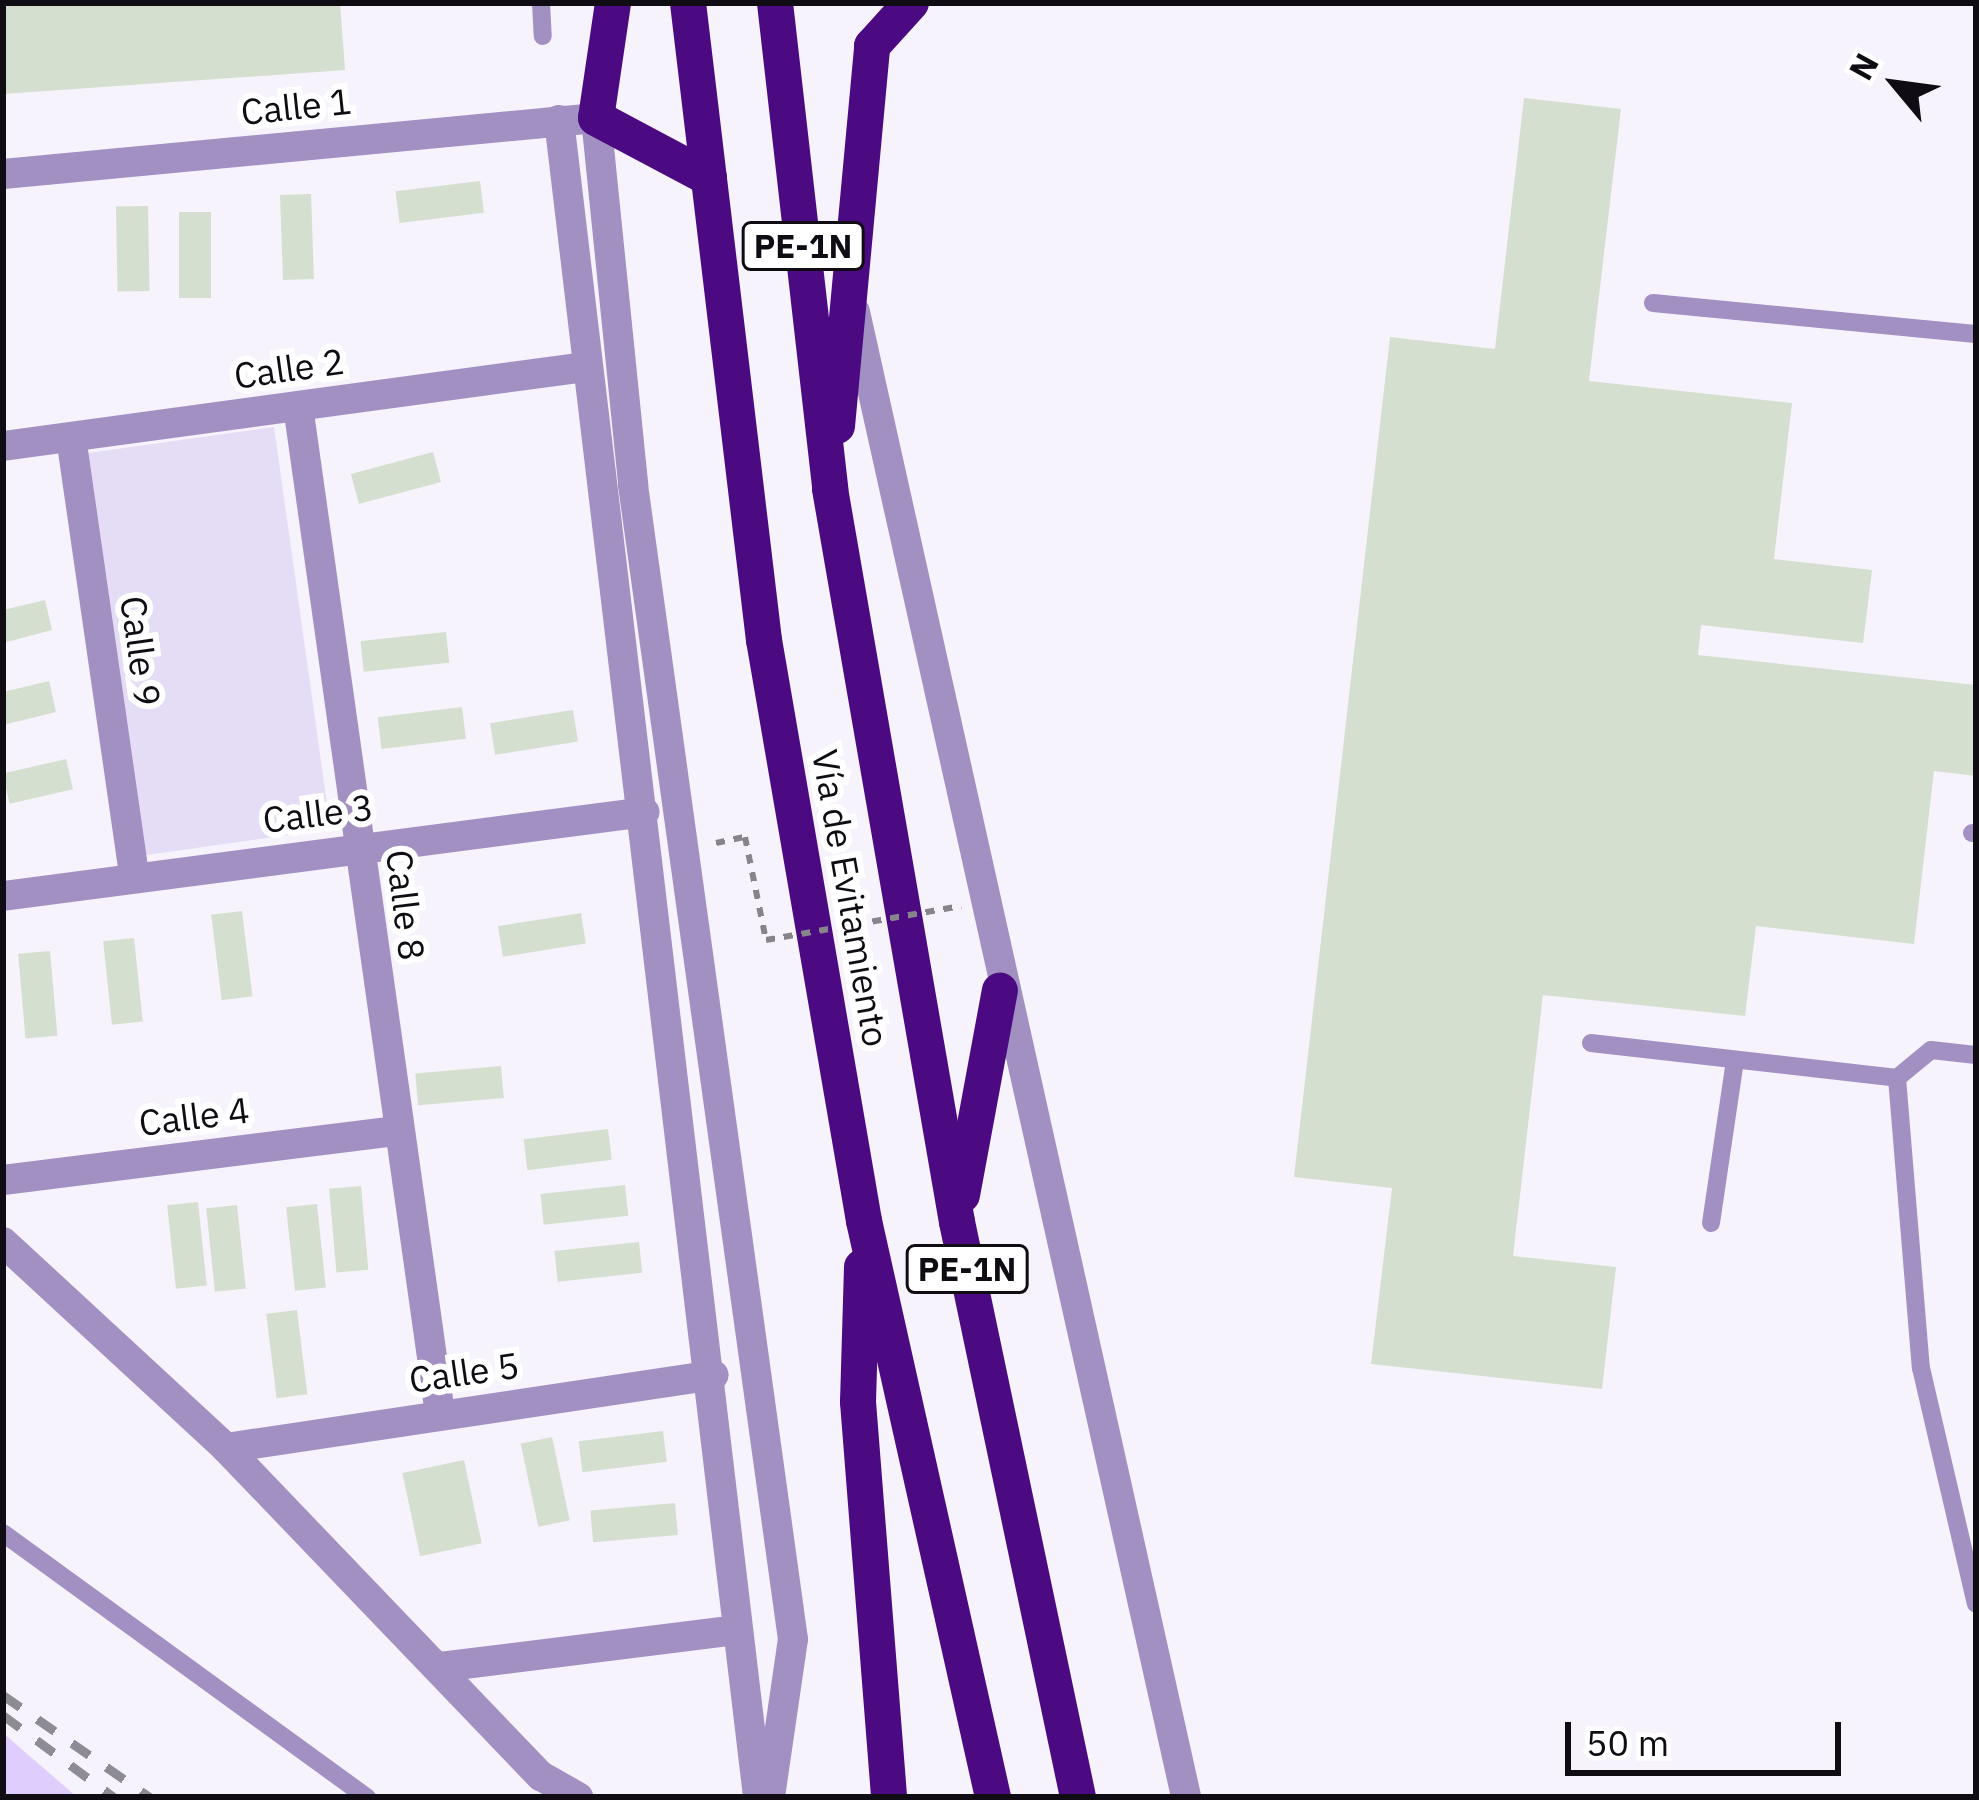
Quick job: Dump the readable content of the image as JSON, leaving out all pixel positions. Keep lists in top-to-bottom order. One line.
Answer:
{"streets":{"highway":["PE-1N","Vía de Evitamiento"],"street":["Calle 1","Calle 2","Calle 9","Calle 3","Calle 8","Calle 4","Calle 5"]},"crossings":[["Calle 2","Calle 9"],["Calle 2","Calle 8"],["Calle 9","Calle 3"],["Calle 3","Calle 8"],["Calle 8","Calle 4"],["Calle 8","Calle 5"]],"scale_bar":"50 m","north":"top left"}
